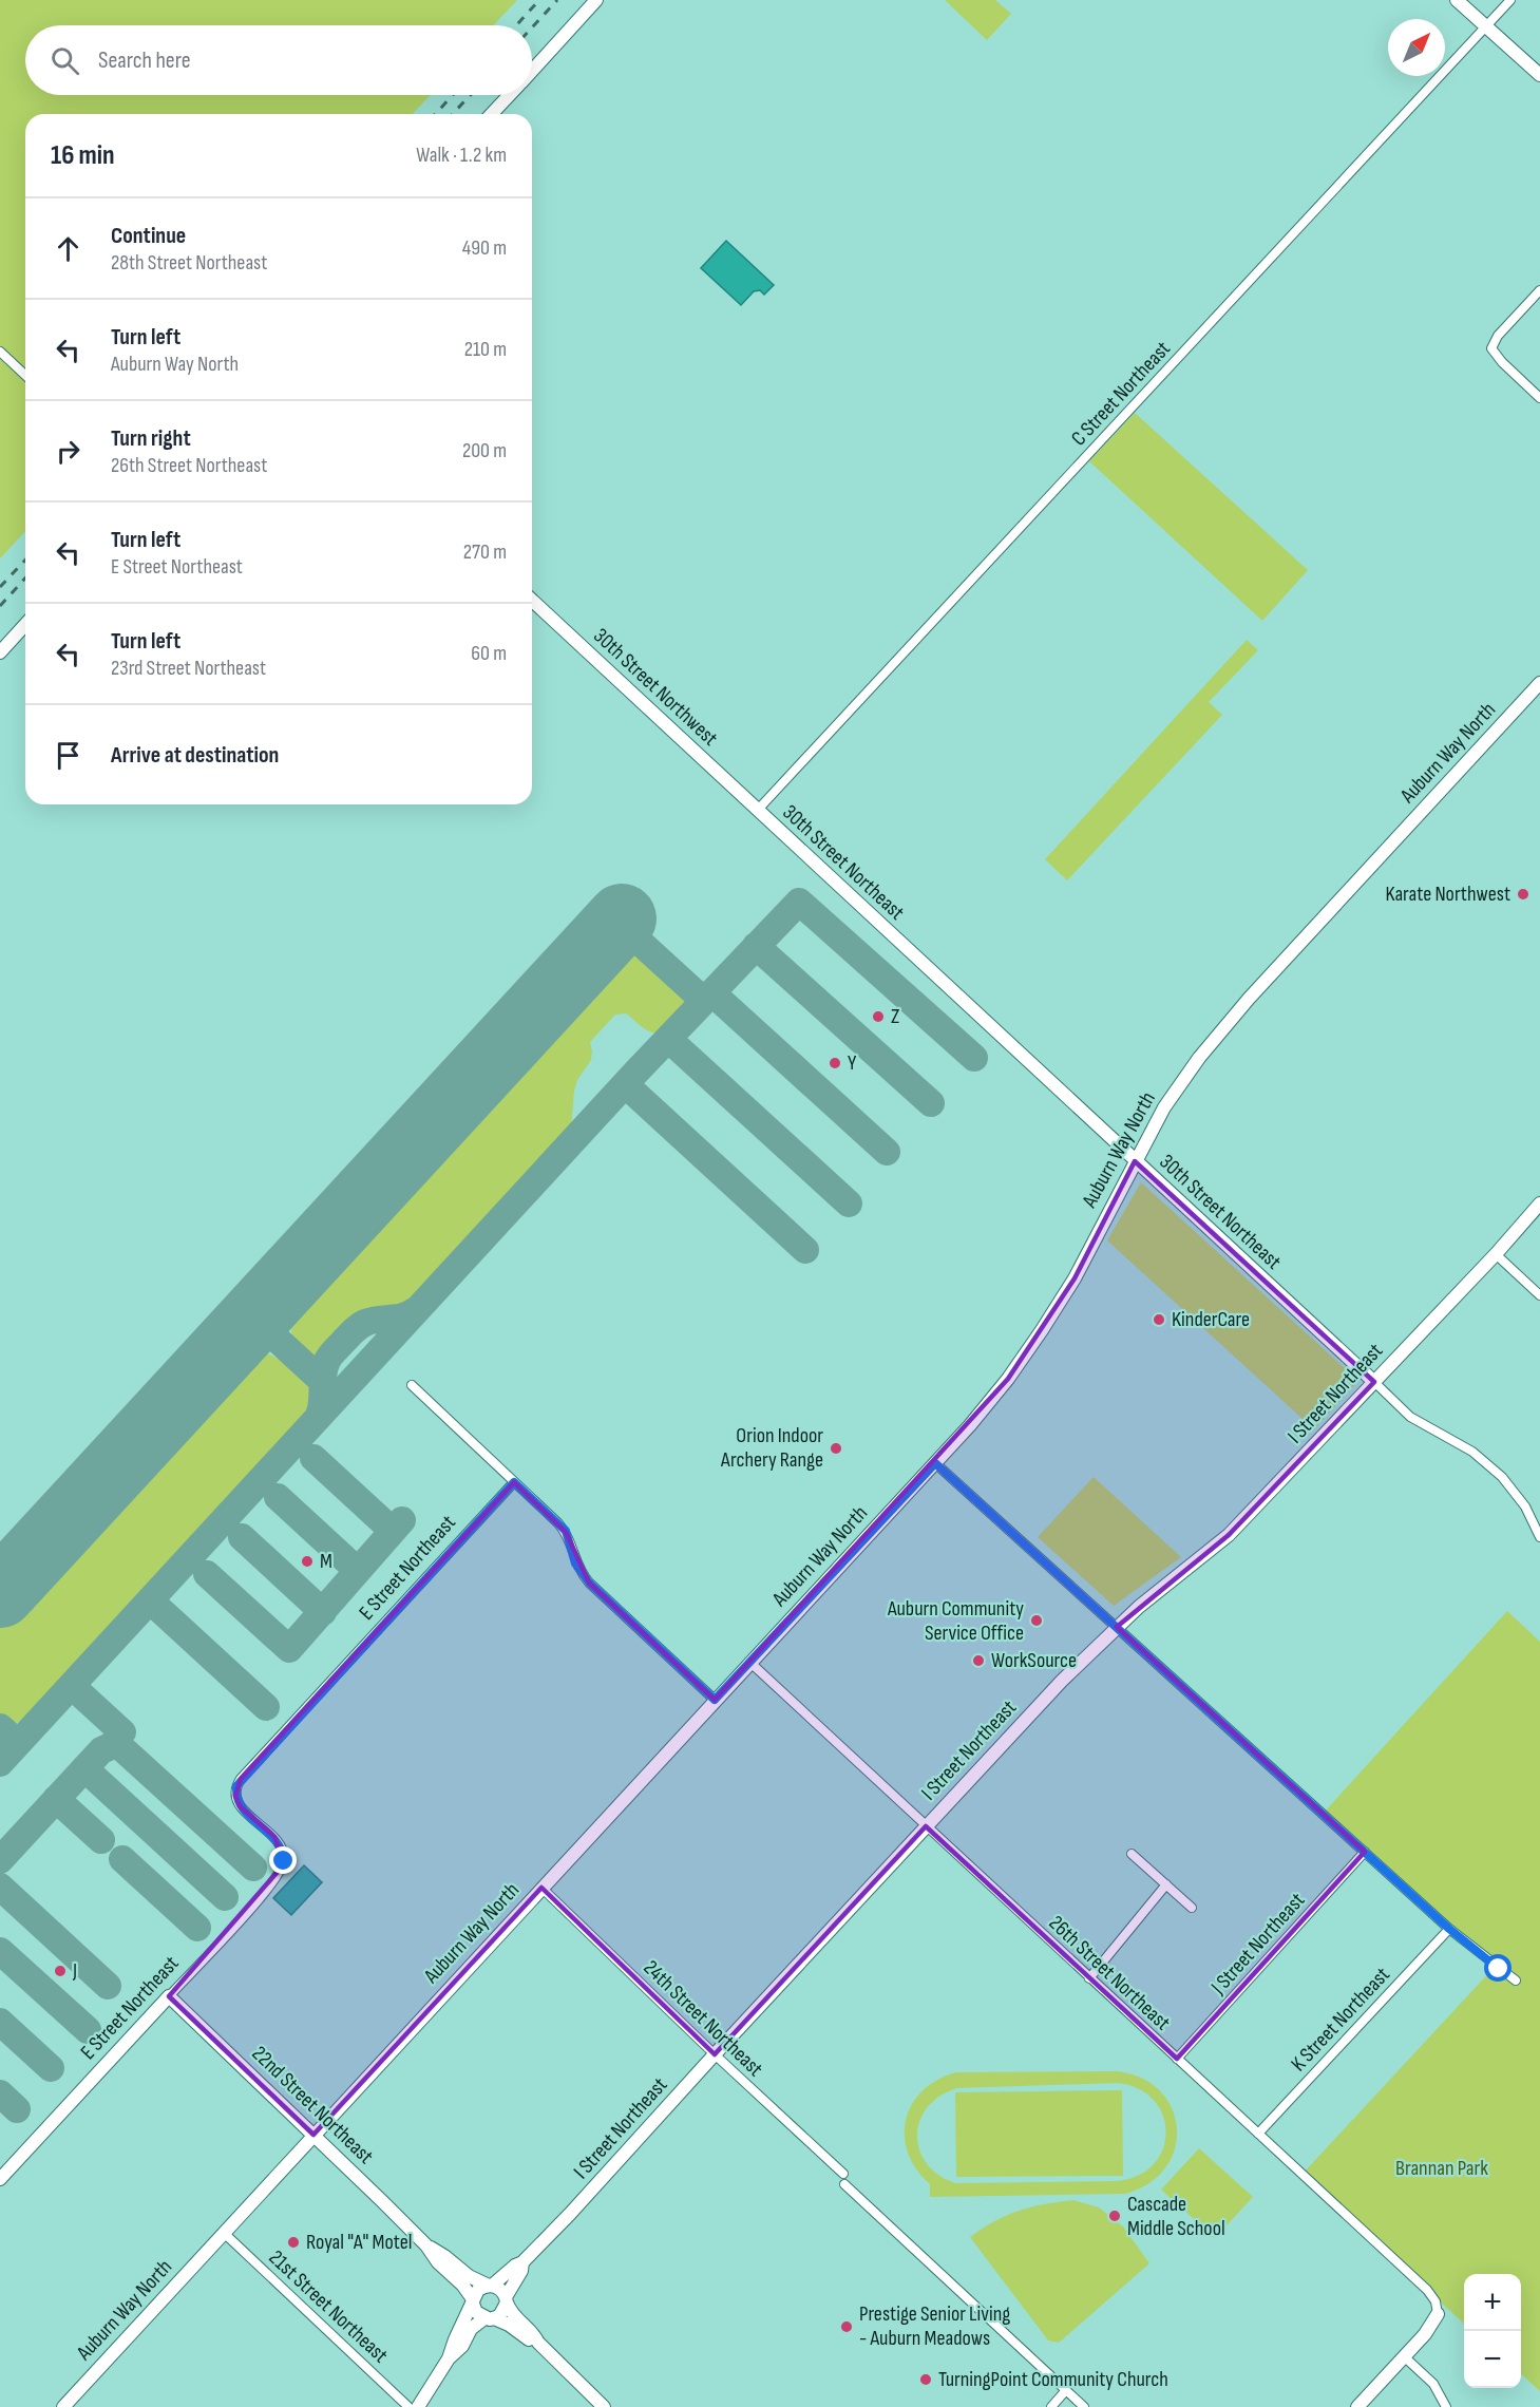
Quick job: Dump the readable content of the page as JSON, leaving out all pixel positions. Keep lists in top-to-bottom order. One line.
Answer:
{"streets":{"street":["C Street Northeast","30th Street Northwest","Auburn Way North","30th Street Northeast","I Street Northeast","E Street Northeast","J Street Northeast","26th Street Northeast","24th Street Northeast","K Street Northeast","22nd Street Northeast","21st Street Northeast"]},"crossings":[["C Street Northeast","30th Street Northwest"],["C Street Northeast","30th Street Northeast"],["30th Street Northwest","30th Street Northeast"],["Auburn Way North","30th Street Northeast"],["Auburn Way North","26th Street Northeast"],["Auburn Way North","24th Street Northeast"],["Auburn Way North","22nd Street Northeast"],["Auburn Way North","21st Street Northeast"],["30th Street Northeast","I Street Northeast"],["I Street Northeast","26th Street Northeast"],["I Street Northeast","24th Street Northeast"],["I Street Northeast","22nd Street Northeast"],["E Street Northeast","22nd Street Northeast"],["J Street Northeast","26th Street Northeast"],["26th Street Northeast","K Street Northeast"]],"parks":["Brannan Park"],"places":["Karate Northwest","Z","Y","KinderCare","Orion Indoor Archery Range","M","Auburn Community Service Office","WorkSource","J","Cascade Middle School","Royal \"A\" Motel","Prestige Senior Living - Auburn Meadows","TurningPoint Community Church"],"north":"top right","page":{"search":"Search here","heading":["16 min","Walk · 1.2 km"],"list":[["Continue","28th Street Northeast","490 m"],["Turn left","Auburn Way North","210 m"],["Turn right","26th Street Northeast","200 m"],["Turn left","E Street Northeast","270 m"],["Turn left","23rd Street Northeast","60 m"],"Arrive at destination"],"map_buttons":["+","−"]}}
